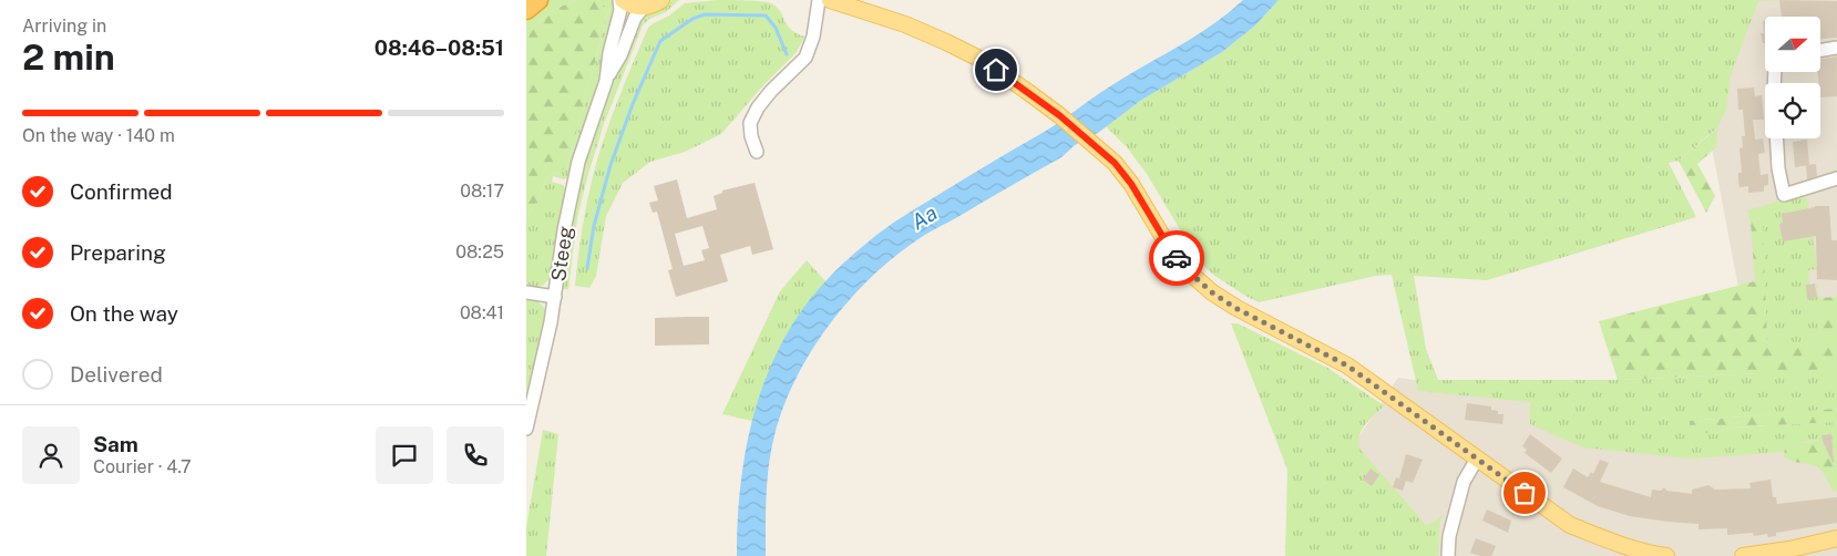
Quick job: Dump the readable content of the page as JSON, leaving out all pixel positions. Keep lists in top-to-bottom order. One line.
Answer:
{"streets":{"street":["Steeg"]},"water":["Aa"],"north":"right","page":{"heading":["2 min","Arriving in","08:46–08:51"],"panel":["Sam","Courier · 4.7"],"bar":"On the way · 140 m","list":[["Confirmed","08:17"],["Preparing","08:25"],["On the way","08:41"],"Delivered"]}}
